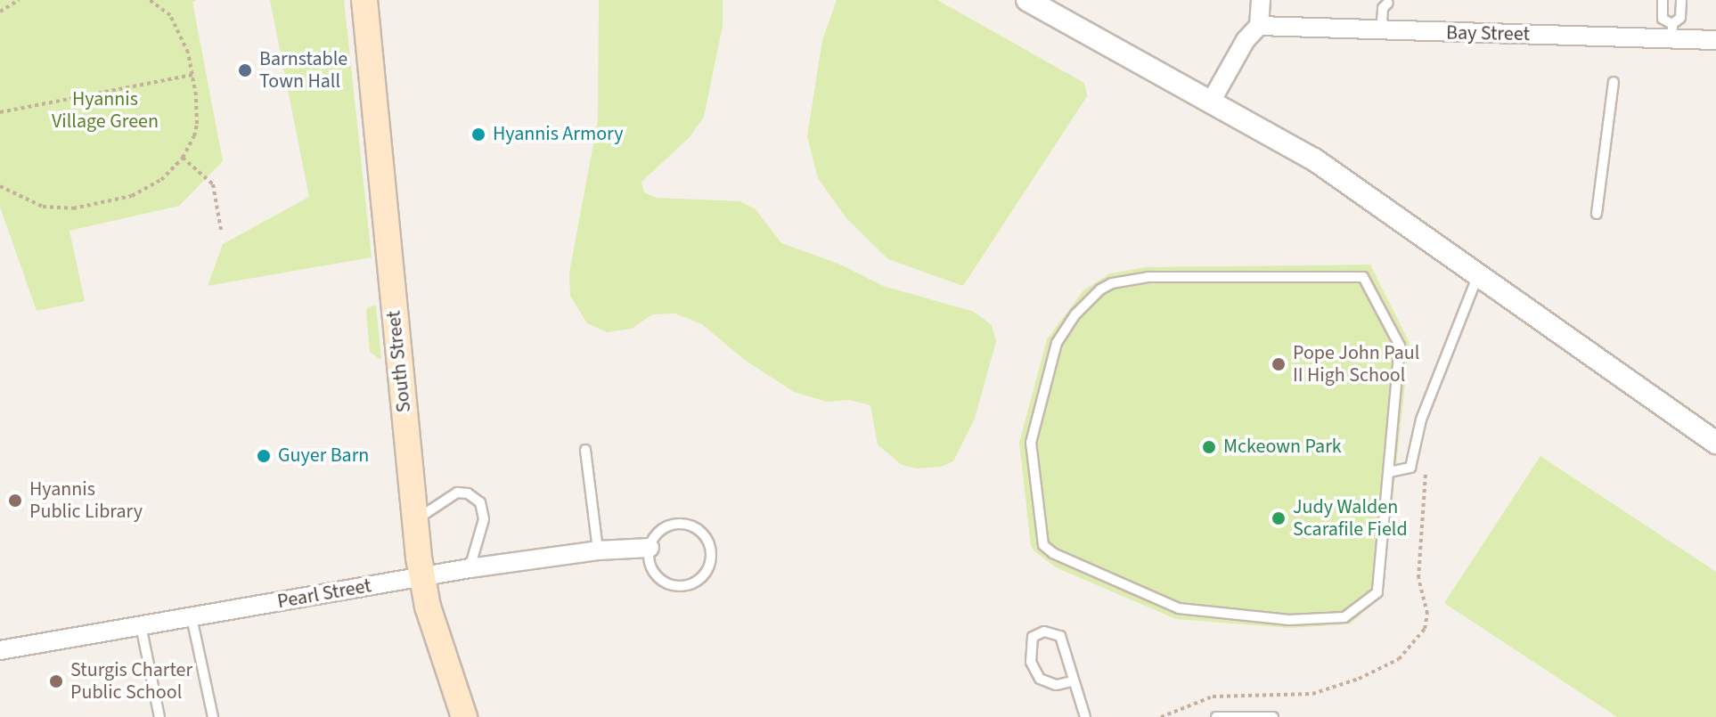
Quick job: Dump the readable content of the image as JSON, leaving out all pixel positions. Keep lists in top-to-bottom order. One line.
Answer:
{"streets":{"main road":["South Street"],"street":["Bay Street","Pearl Street"]},"crossings":[["South Street","Pearl Street"]],"parks":["Hyannis Village Green"],"places":["Barnstable Town Hall","Hyannis Armory","Pope John Paul II High School","Mckeown Park","Guyer Barn","Hyannis Public Library","Judy Walden Scarafile Field","Sturgis Charter Public School"]}
